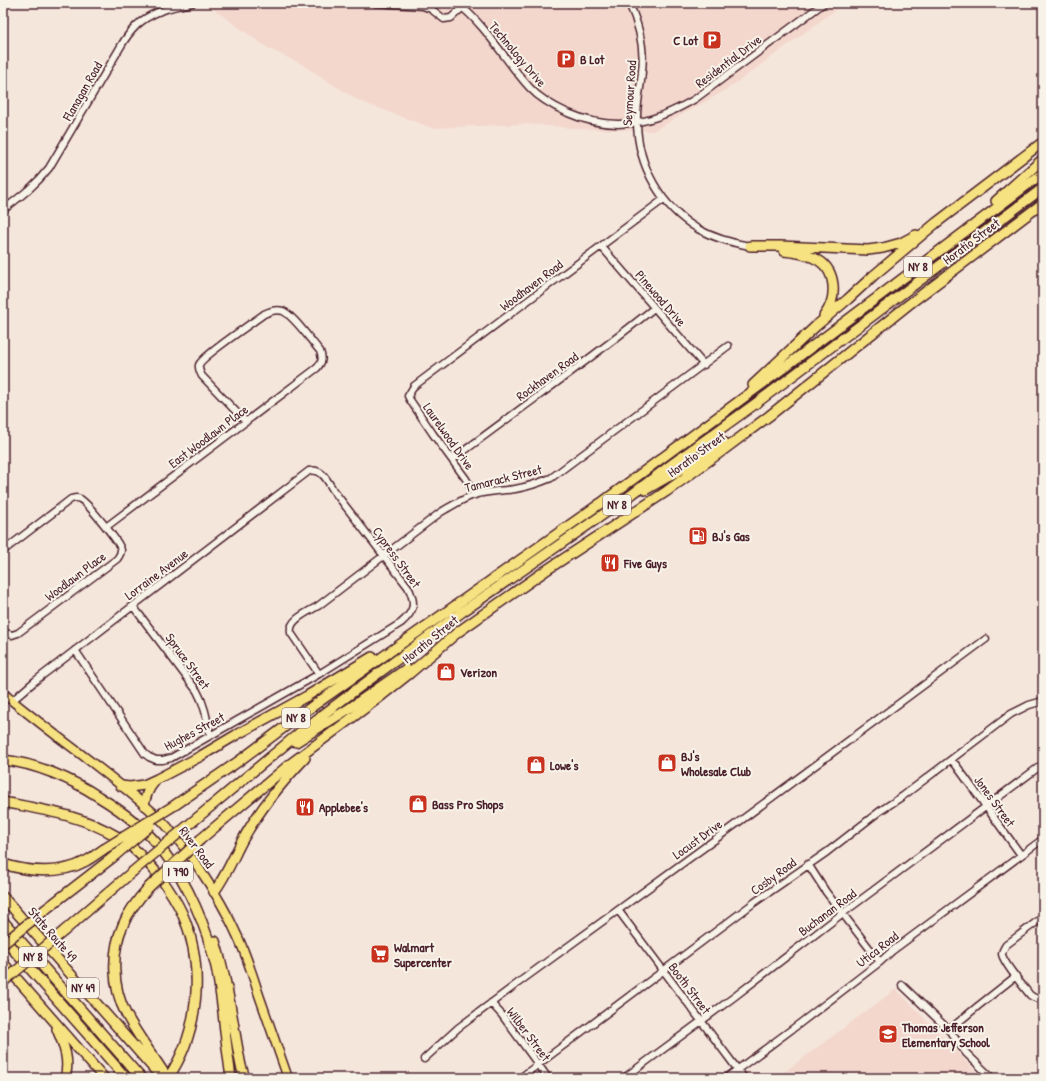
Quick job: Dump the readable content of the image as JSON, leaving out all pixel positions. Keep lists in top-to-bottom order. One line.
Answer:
{"streets":{"highway":["Horatio Street","NY 8","I 790","State Route 49","NY 49"],"main road":["River Road"],"street":["Technology Drive","Residential Drive","Flanagan Road","Seymour Road","Woodhaven Road","Pinewood Drive","Rockhaven Road","East Woodlawn Place","Laurelwood Drive","Tamarack Street","Cypress Street","Lorraine Avenue","Woodlawn Place","Spruce Street","Hughes Street","Jones Street","Locust Drive","Cosby Road","Buchanan Road","Utica Road","Booth Street","Wilber Street"]},"crossings":[["Technology Drive","Residential Drive"],["Technology Drive","Seymour Road"],["Residential Drive","Seymour Road"],["Seymour Road","Woodhaven Road"],["Woodhaven Road","Pinewood Drive"],["Woodhaven Road","Laurelwood Drive"],["Pinewood Drive","Rockhaven Road"],["Pinewood Drive","Tamarack Street"],["Rockhaven Road","Laurelwood Drive"],["East Woodlawn Place","Woodlawn Place"],["Laurelwood Drive","Tamarack Street"],["Tamarack Street","Cypress Street"],["Tamarack Street","Hughes Street"],["Cypress Street","Lorraine Avenue"],["Cypress Street","Hughes Street"],["Lorraine Avenue","Spruce Street"],["Lorraine Avenue","Hughes Street"],["Lorraine Avenue","River Road"],["Spruce Street","Hughes Street"],["Jones Street","Cosby Road"],["Jones Street","Buchanan Road"],["Jones Street","Utica Road"],["Locust Drive","Booth Street"],["Locust Drive","Wilber Street"],["Cosby Road","Booth Street"],["Cosby Road","Wilber Street"],["Buchanan Road","Booth Street"],["Utica Road","Booth Street"]],"places":{"parking":["C Lot","B Lot"],"fuel station":["BJ's Gas"],"restaurant":["Five Guys","Applebee's"],"shop":["Verizon","BJ's Wholesale Club","Lowe's","Bass Pro Shops"],"supermarket":["Walmart Supercenter"],"school or university":["Thomas Jefferson Elementary School"]}}
